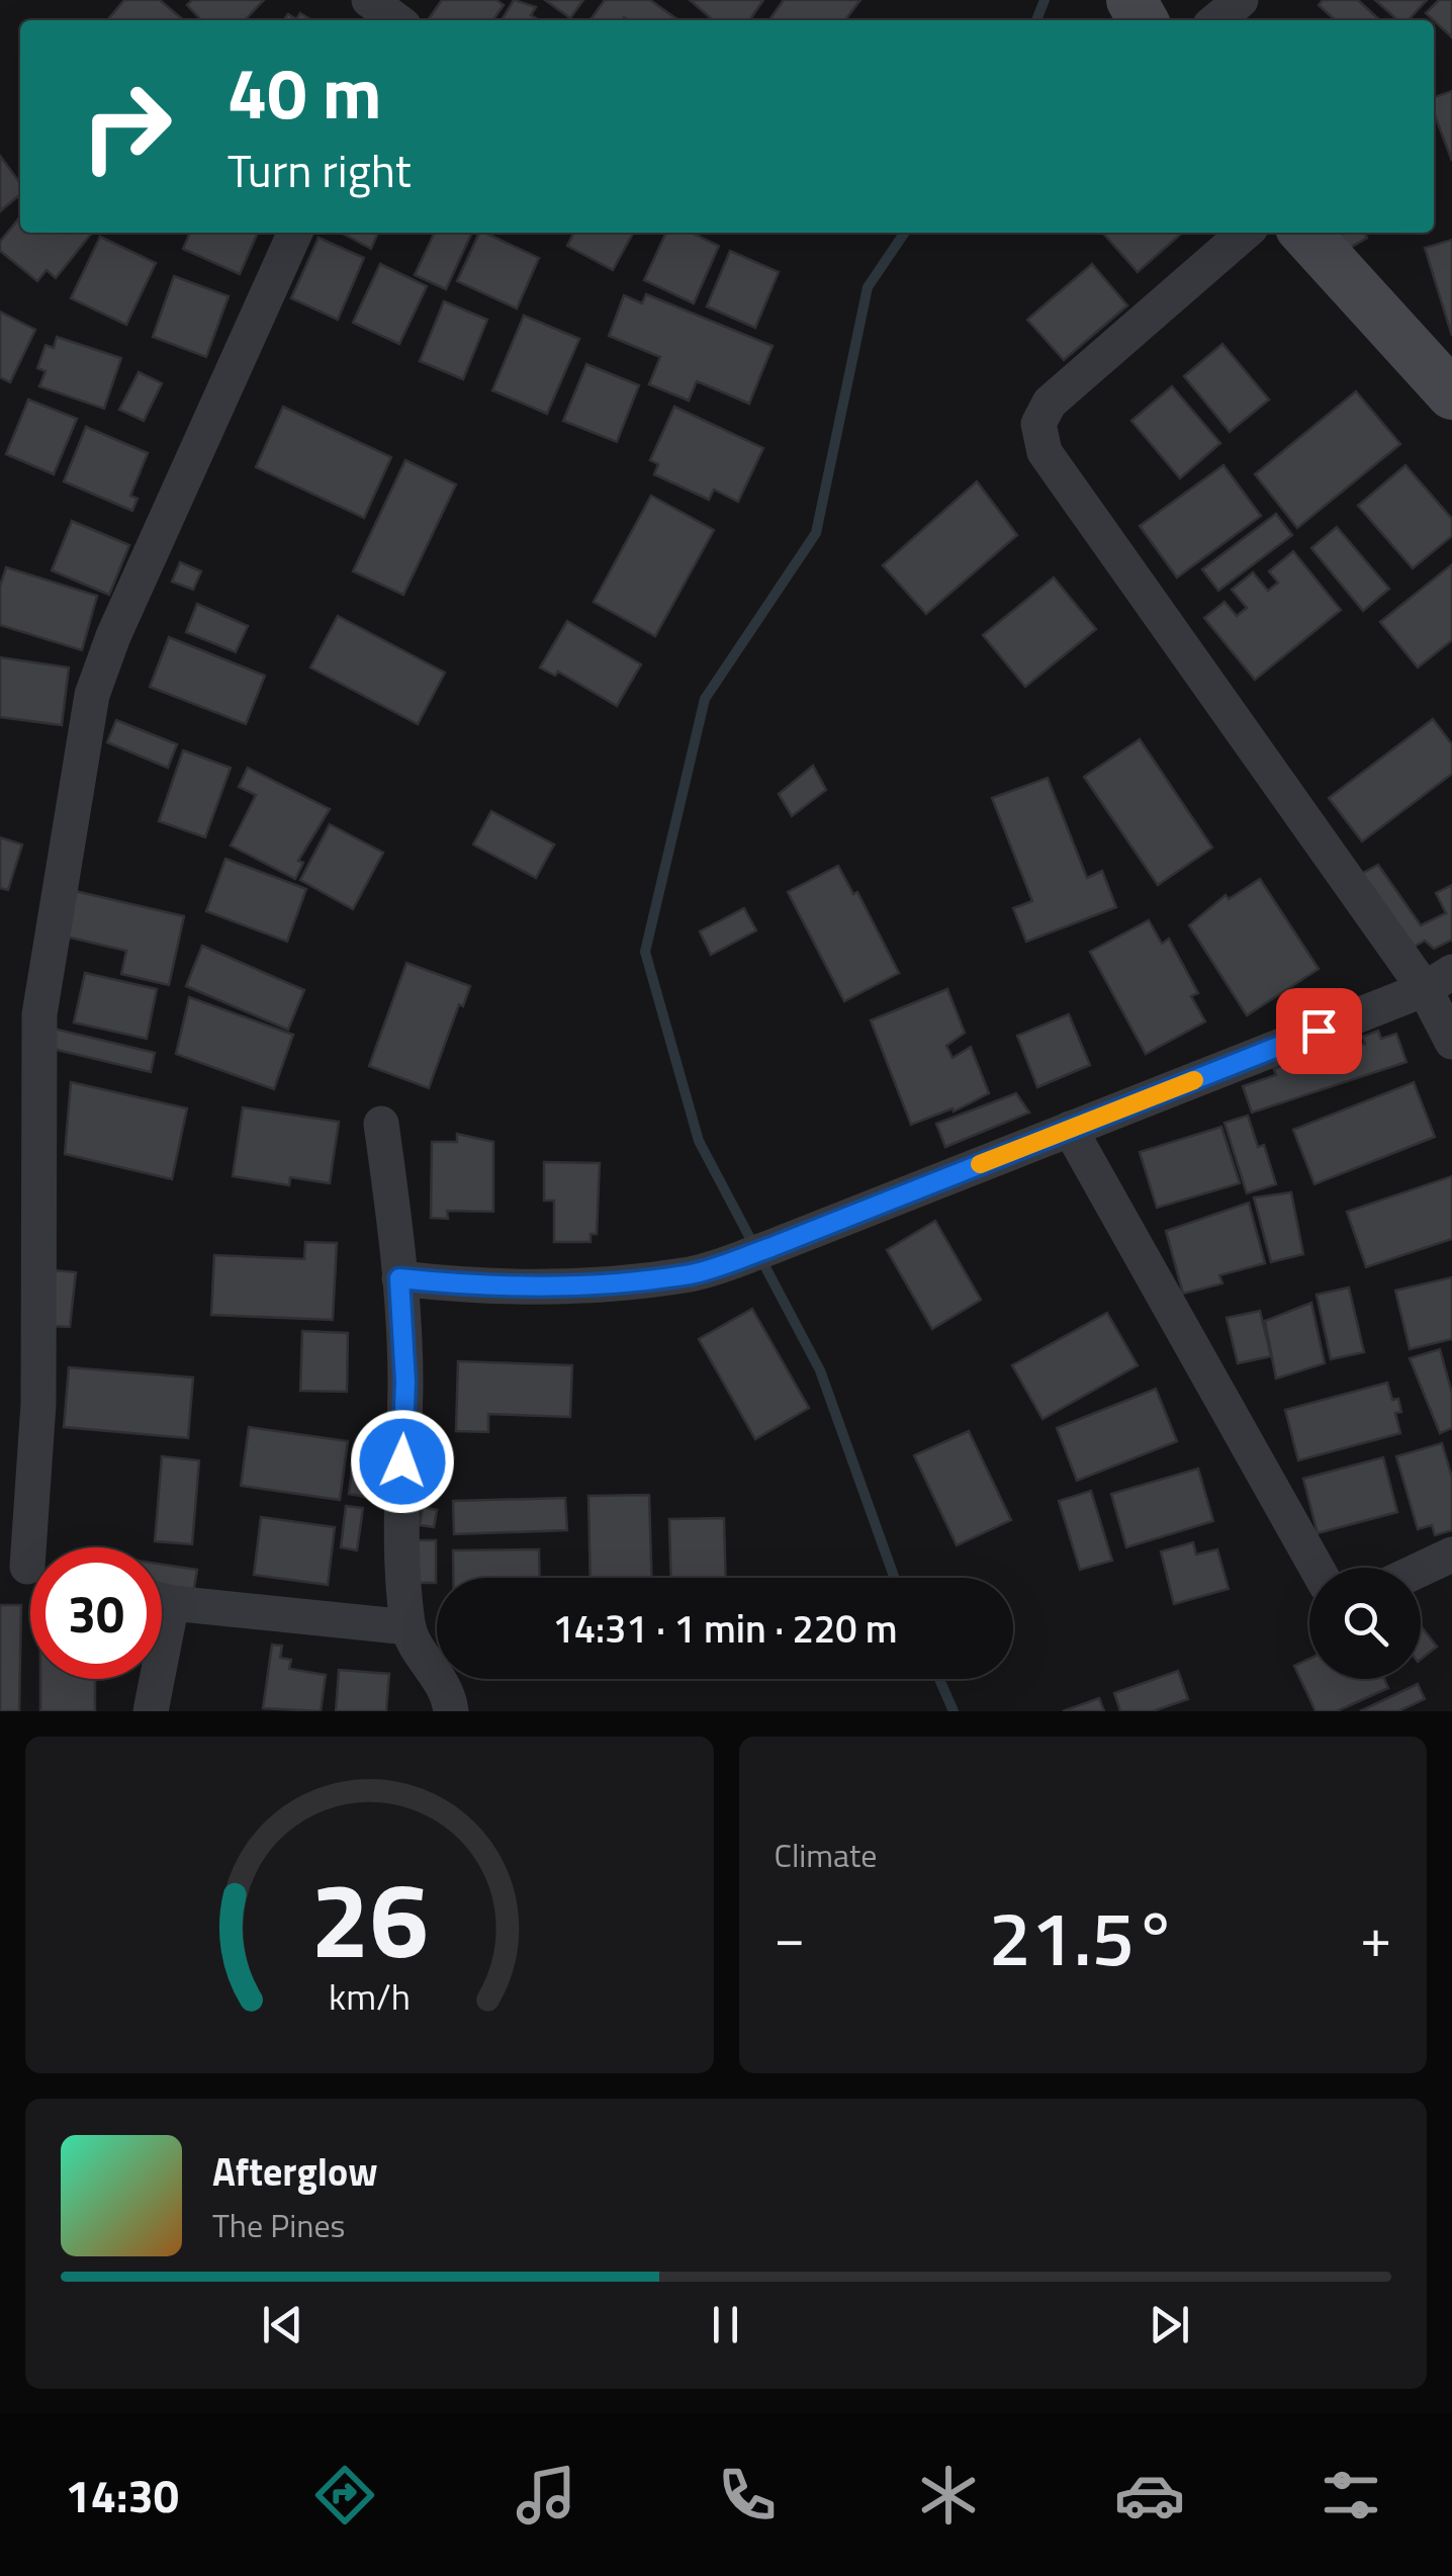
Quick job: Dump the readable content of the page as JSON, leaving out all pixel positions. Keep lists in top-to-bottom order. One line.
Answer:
{"page":{"turn":["40 m","Turn right"],"limit":"30","trip":"14:31 · 1 min · 220 m","tile":"Climate","heat":["−","21.5°","+"],"song":["Afterglow","The Pines"],"tabs":"14:30","gauge":["26","km/h"]}}
